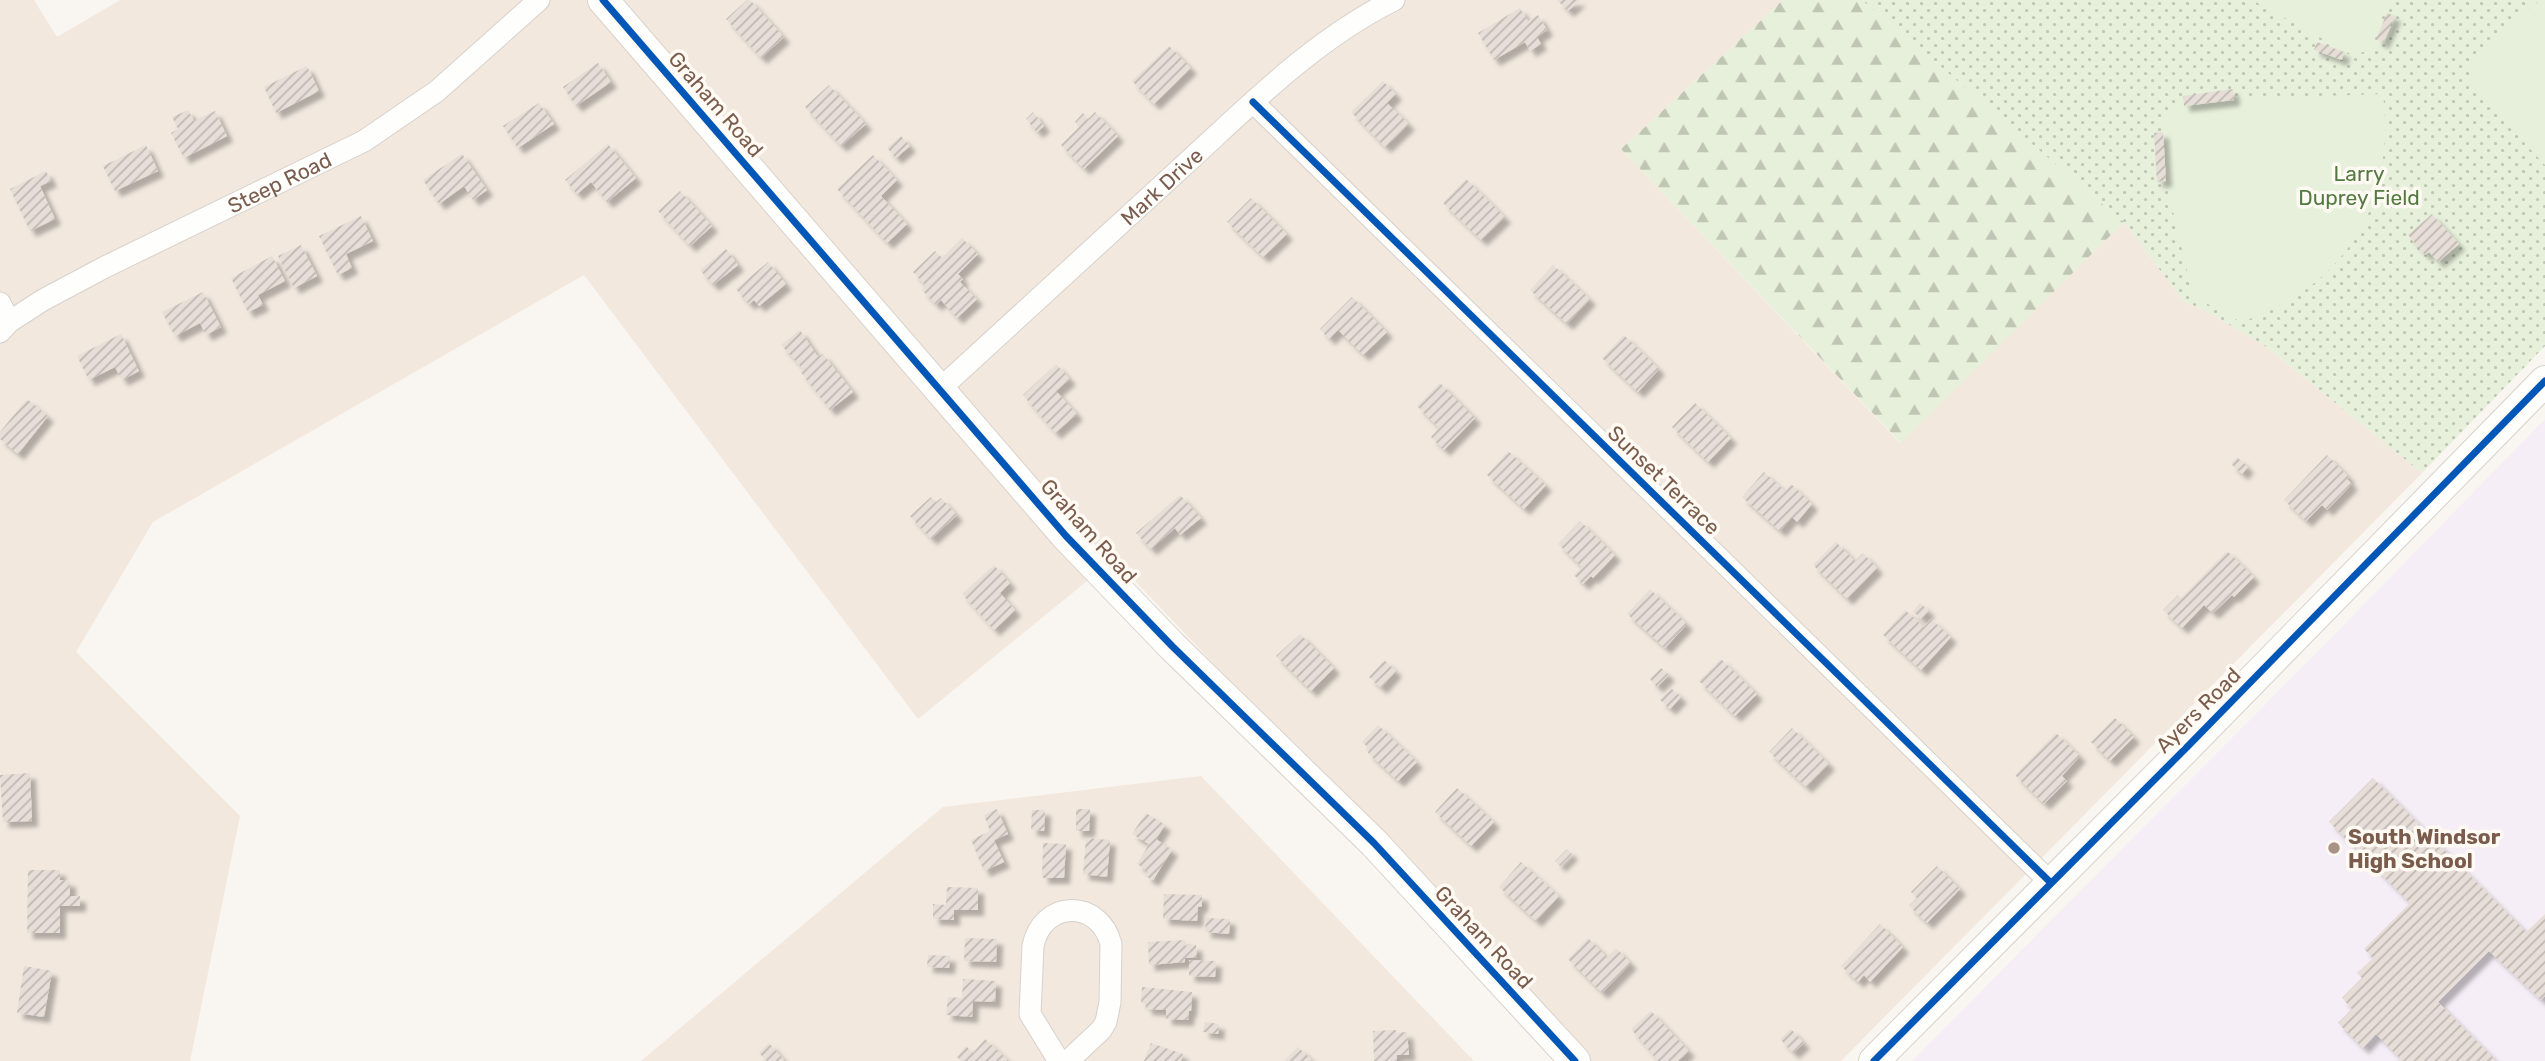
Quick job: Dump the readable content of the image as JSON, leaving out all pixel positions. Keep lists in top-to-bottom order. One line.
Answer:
{"streets":{"street":["Graham Road","Steep Road","Mark Drive","Sunset Terrace","Ayers Road"]},"crossings":[["Graham Road","Mark Drive"],["Mark Drive","Sunset Terrace"],["Sunset Terrace","Ayers Road"]],"parks":["Larry Duprey Field"],"places":["South Windsor High School"]}
